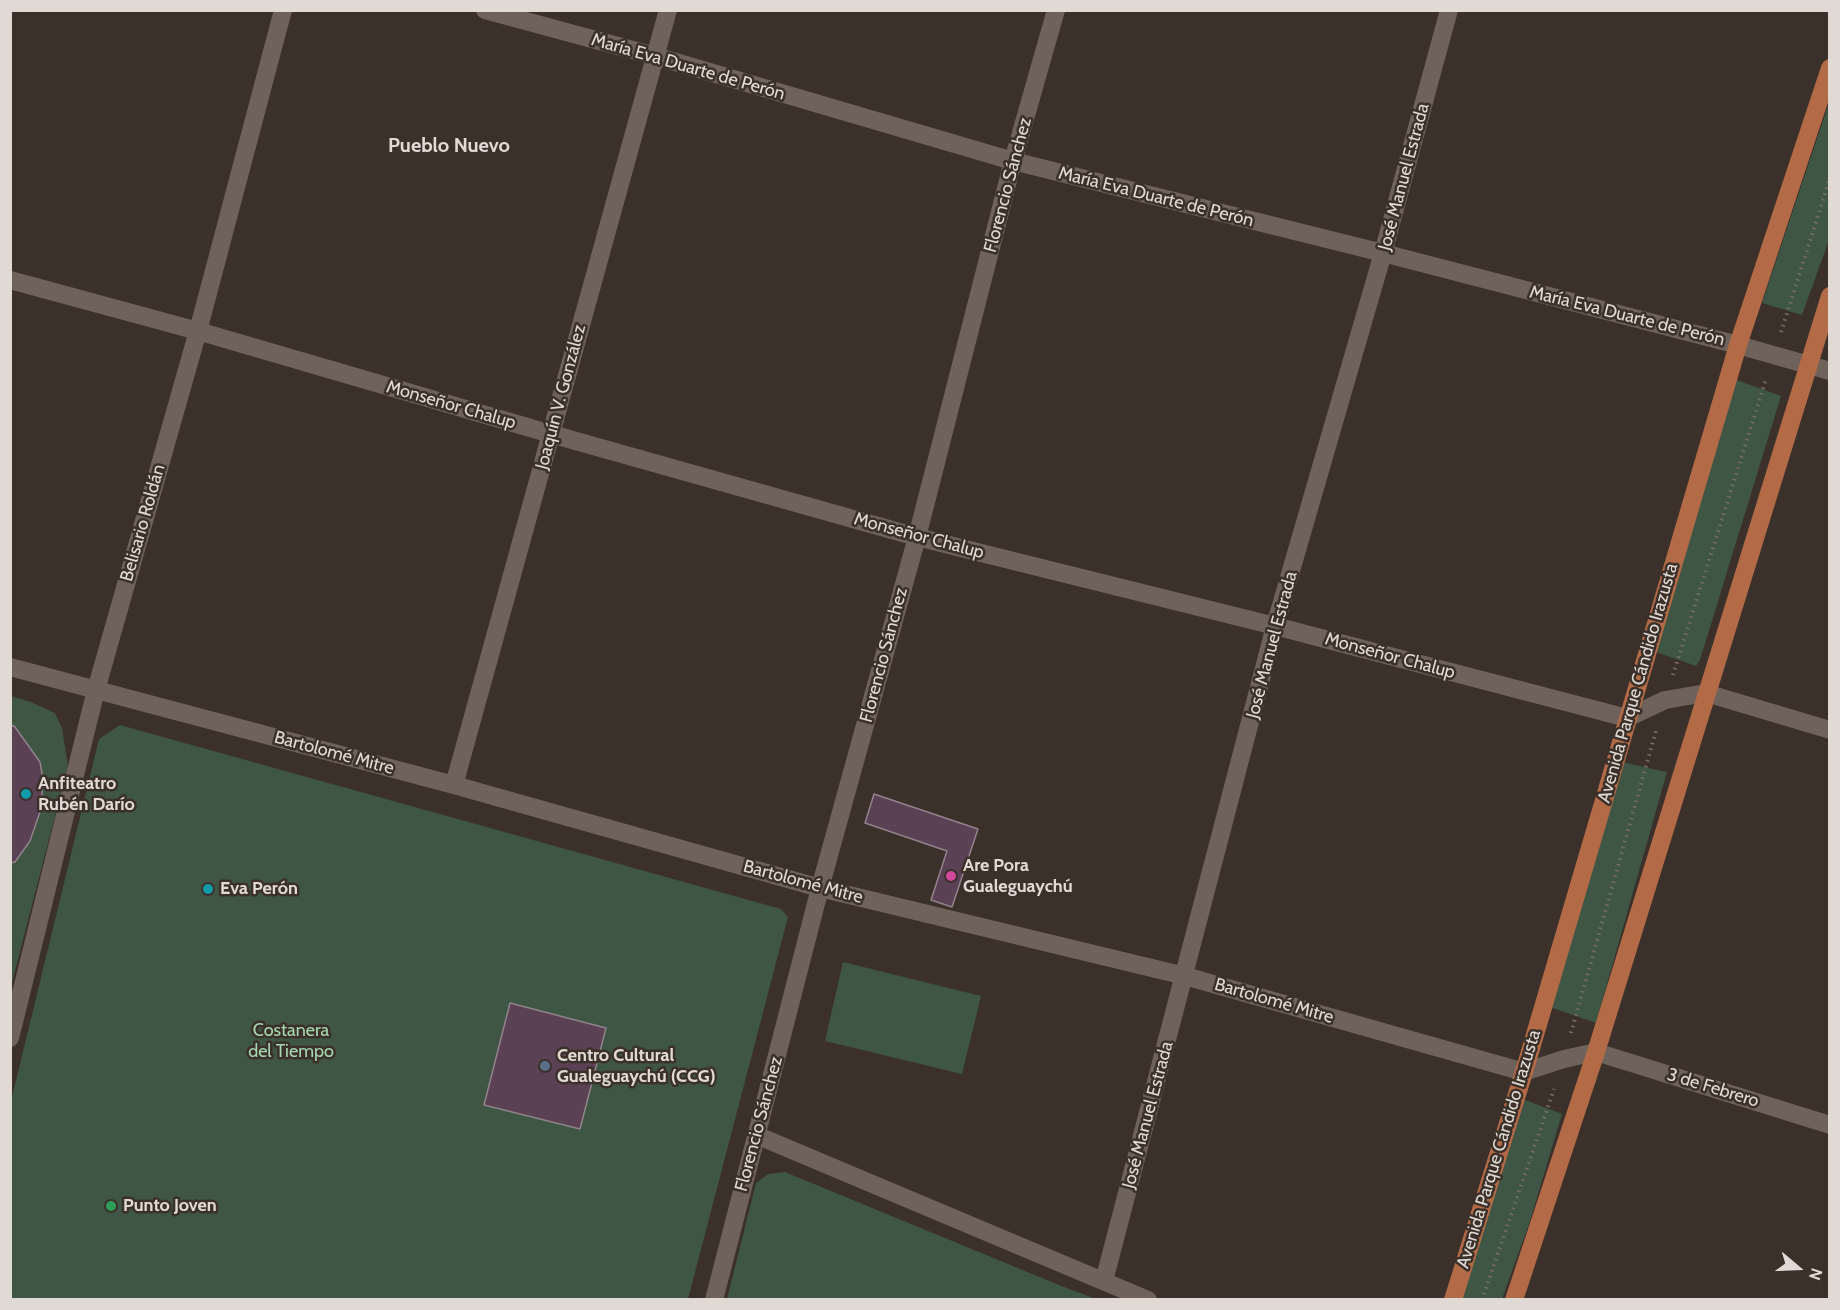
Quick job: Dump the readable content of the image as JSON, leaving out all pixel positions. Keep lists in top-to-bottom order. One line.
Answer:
{"streets":{"main road":["Avenida Parque Cándido Irazusta"],"street":["María Eva Duarte de Perón","José Manuel Estrada","Florencio Sánchez","Joaquín V. González","Monseñor Chalup","Belisario Roldán","Bartolomé Mitre","3 de Febrero"]},"crossings":[["María Eva Duarte de Perón","José Manuel Estrada"],["María Eva Duarte de Perón","Florencio Sánchez"],["María Eva Duarte de Perón","Joaquín V. González"],["María Eva Duarte de Perón","Avenida Parque Cándido Irazusta"],["José Manuel Estrada","Monseñor Chalup"],["José Manuel Estrada","Bartolomé Mitre"],["Florencio Sánchez","Monseñor Chalup"],["Florencio Sánchez","Bartolomé Mitre"],["Joaquín V. González","Monseñor Chalup"],["Joaquín V. González","Bartolomé Mitre"],["Monseñor Chalup","Belisario Roldán"],["Monseñor Chalup","Avenida Parque Cándido Irazusta"],["Belisario Roldán","Bartolomé Mitre"],["Avenida Parque Cándido Irazusta","Bartolomé Mitre"]],"districts":["Pueblo Nuevo"],"parks":["Costanera del Tiempo"],"places":["Anfiteatro Rubén Darío","Are Pora Gualeguaychú","Eva Perón","Centro Cultural Gualeguaychú (CCG)","Punto Joven"],"north":"right"}
